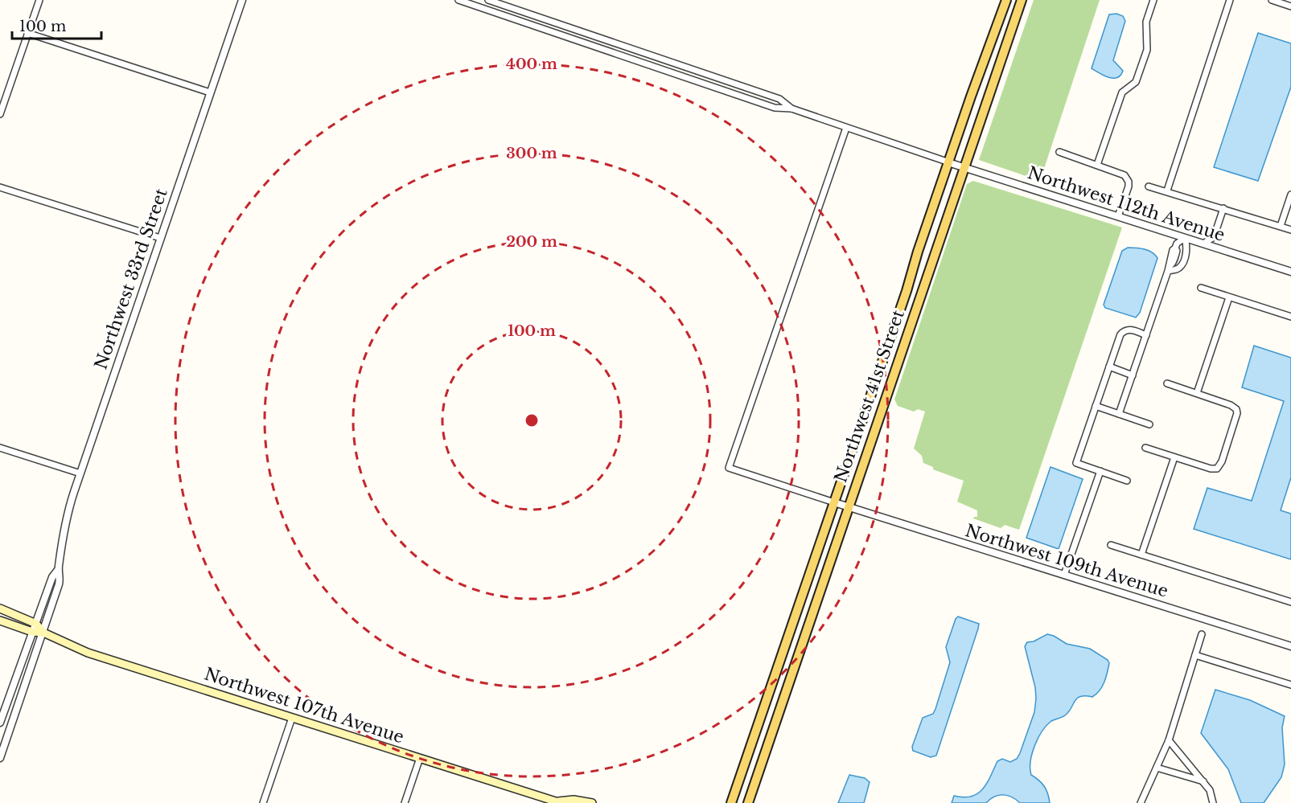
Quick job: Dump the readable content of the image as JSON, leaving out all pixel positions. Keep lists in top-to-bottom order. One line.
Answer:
{"streets":{"main road":["Northwest 41st Street","Northwest 107th Avenue"],"street":["Northwest 112th Avenue","Northwest 33rd Street","Northwest 109th Avenue"]},"crossings":[["Northwest 112th Avenue","Northwest 41st Street"],["Northwest 33rd Street","Northwest 107th Avenue"],["Northwest 41st Street","Northwest 109th Avenue"]],"scale_bar":"100 m","rings":["400 m","300 m","200 m","100 m"]}
